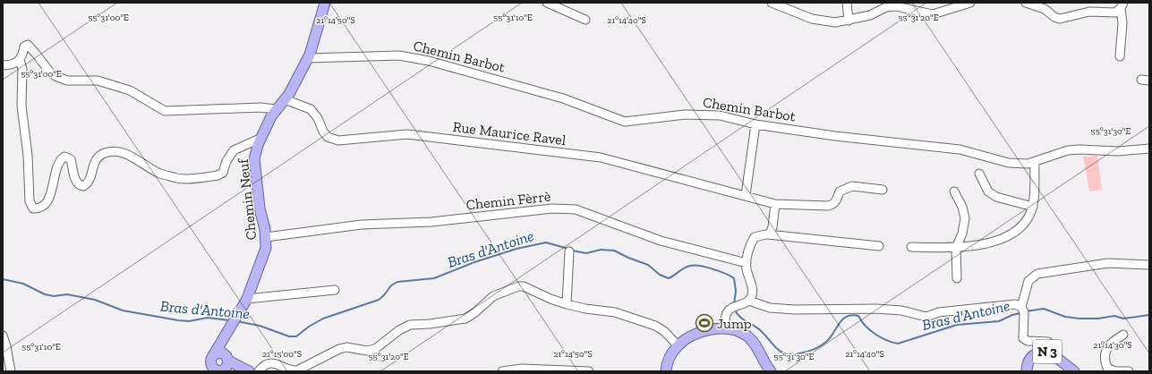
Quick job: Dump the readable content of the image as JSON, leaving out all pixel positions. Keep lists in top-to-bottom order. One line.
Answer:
{"streets":{"main road":["Chemin Neuf","N 3"],"street":["Chemin Barbot","Rue Maurice Ravel","Chemin Fèrrè"]},"crossings":[["Chemin Barbot","Chemin Neuf"],["Rue Maurice Ravel","Chemin Neuf"],["Chemin Neuf","Chemin Fèrrè"]],"water":["Bras d'Antoine"],"places":{"sports":["Jump"]},"coordinates":["55°31'10\"E","55°31'20\"E","55°31'00\"E","21°14'50\"S","21°14'40\"S","55°31'30\"E","21°14'30\"S","21°15'00\"S"]}
